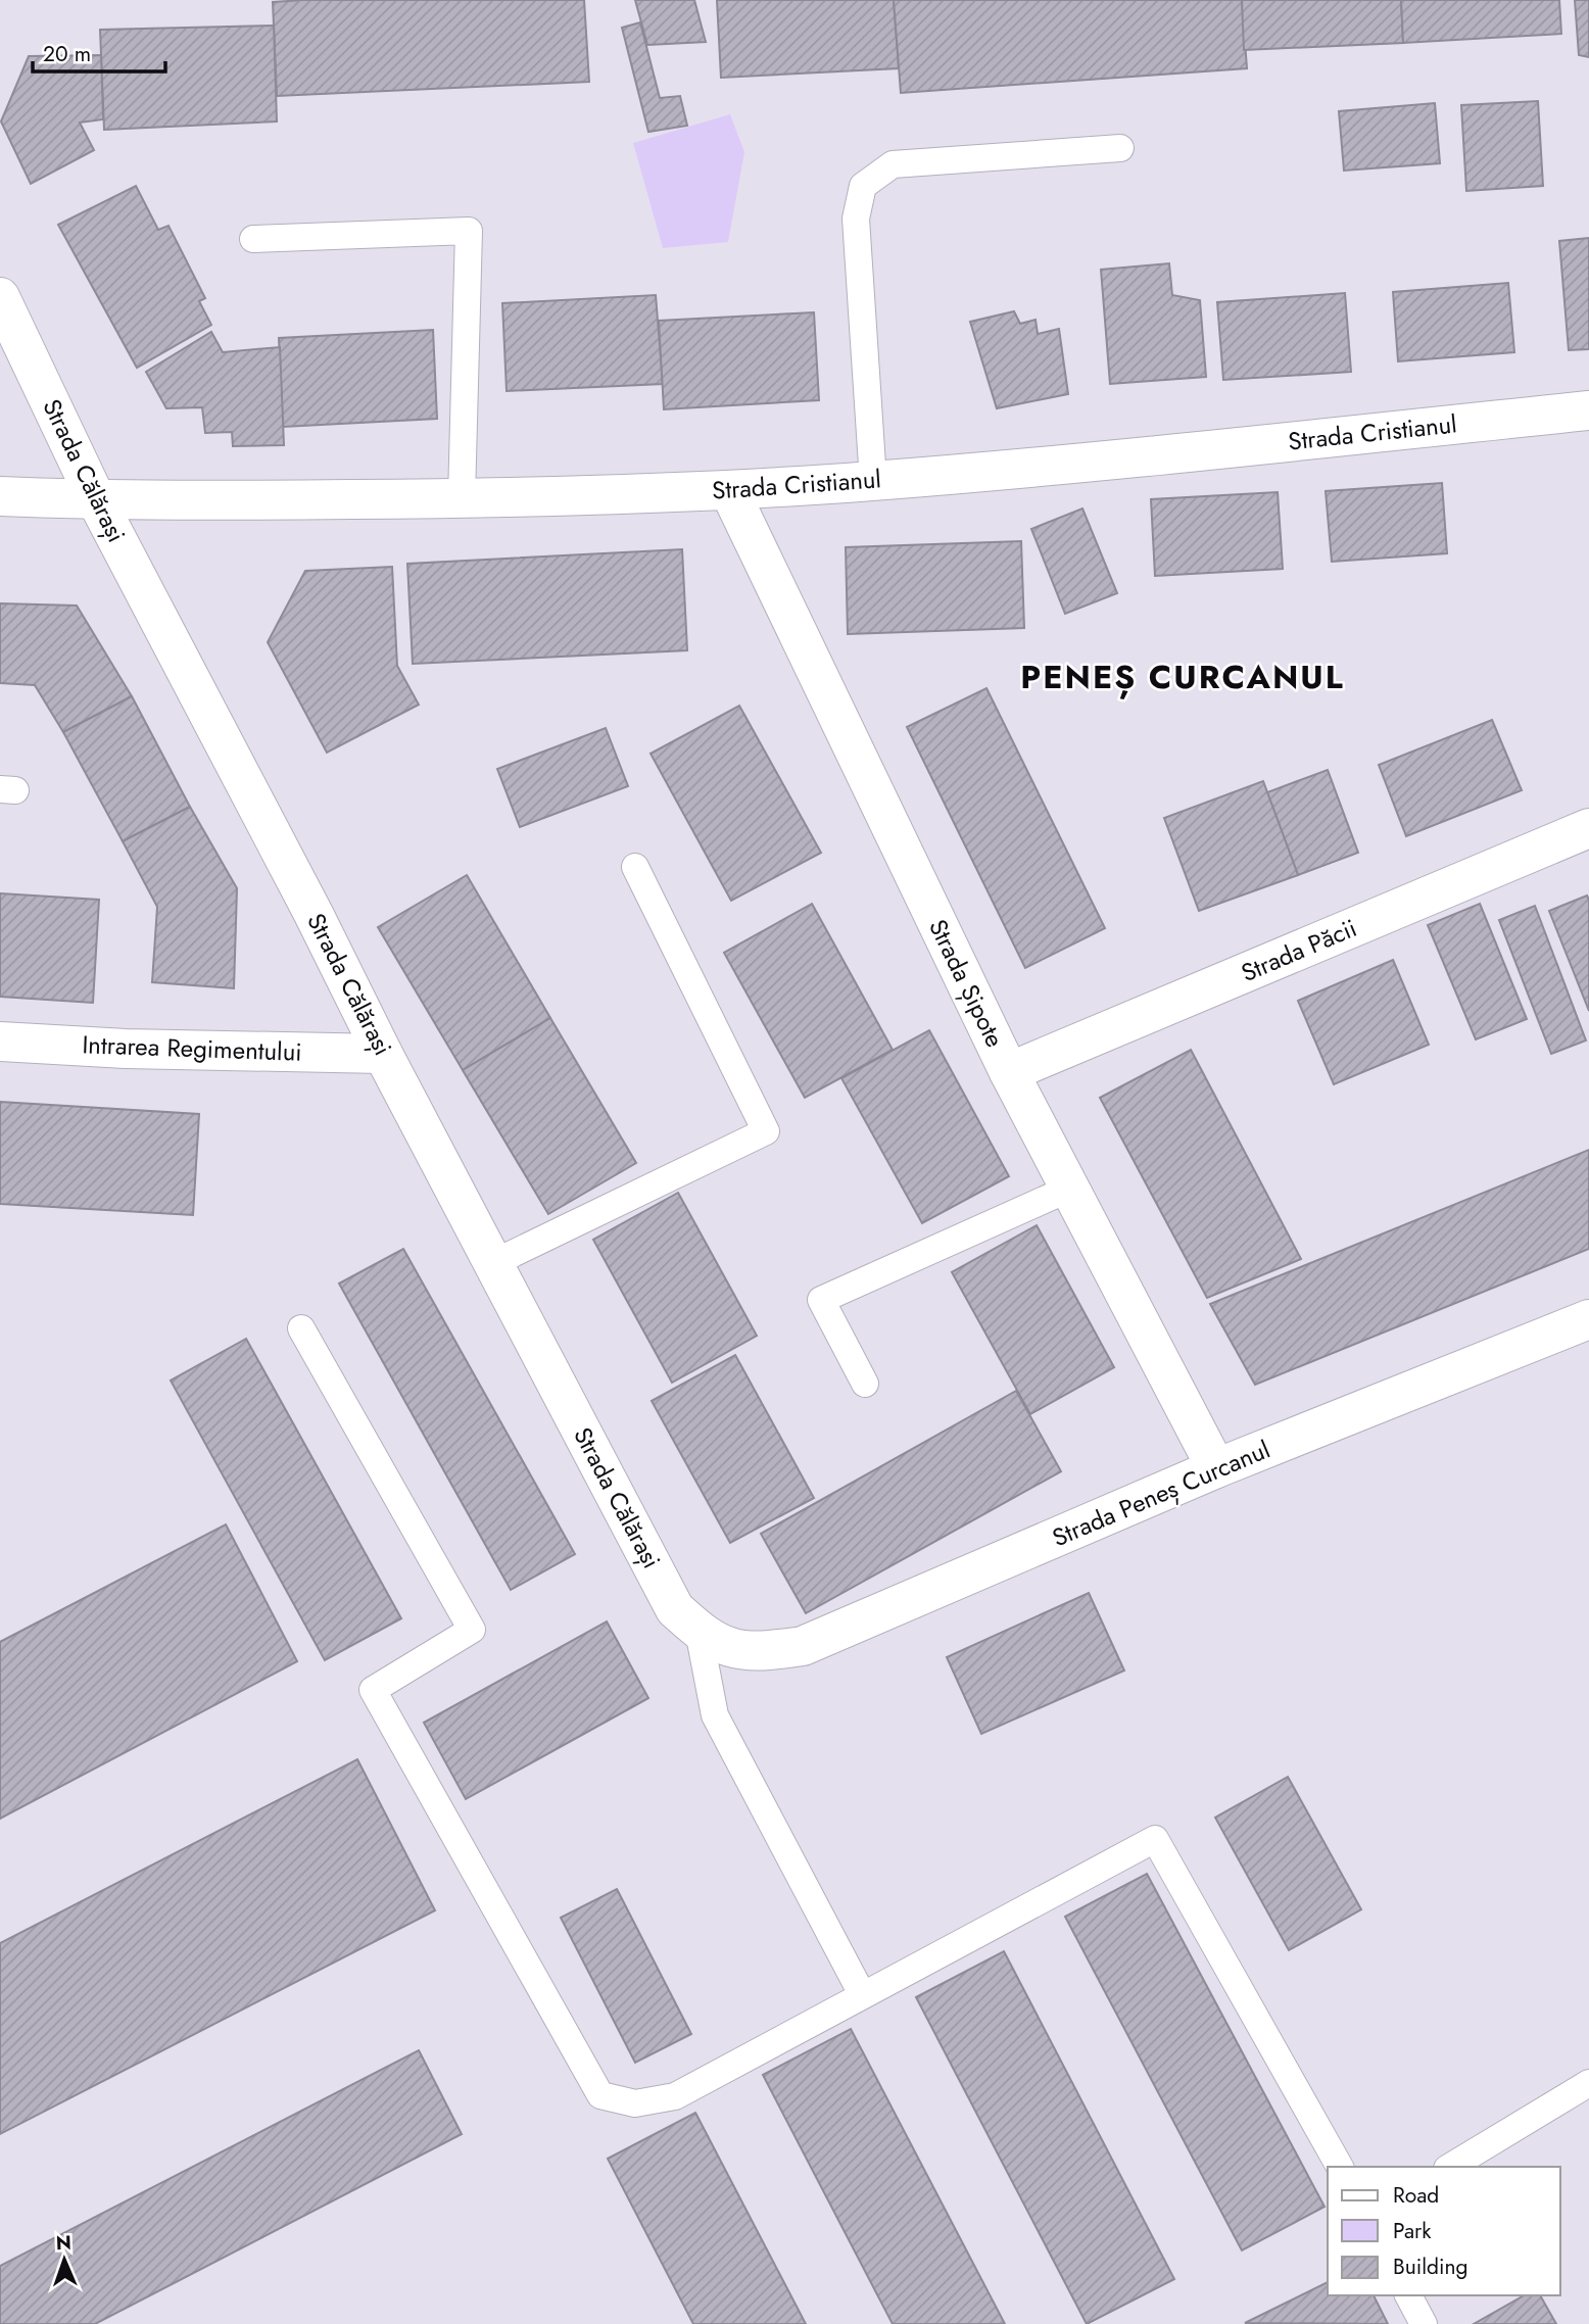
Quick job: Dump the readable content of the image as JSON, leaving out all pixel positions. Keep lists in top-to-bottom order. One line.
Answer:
{"streets":{"street":["Strada Cristianul","Strada Călărași","Strada Păcii","Strada Șipote","Intrarea Regimentului","Strada Peneș Curcanul"]},"crossings":[["Strada Cristianul","Strada Călărași"],["Strada Cristianul","Strada Șipote"],["Strada Călărași","Intrarea Regimentului"],["Strada Călărași","Strada Peneș Curcanul"],["Strada Păcii","Strada Șipote"],["Strada Șipote","Strada Peneș Curcanul"]],"districts":["PENEȘ CURCANUL"],"legend":["Road","Park","Building"],"scale_bar":"20 m","north":"top"}
